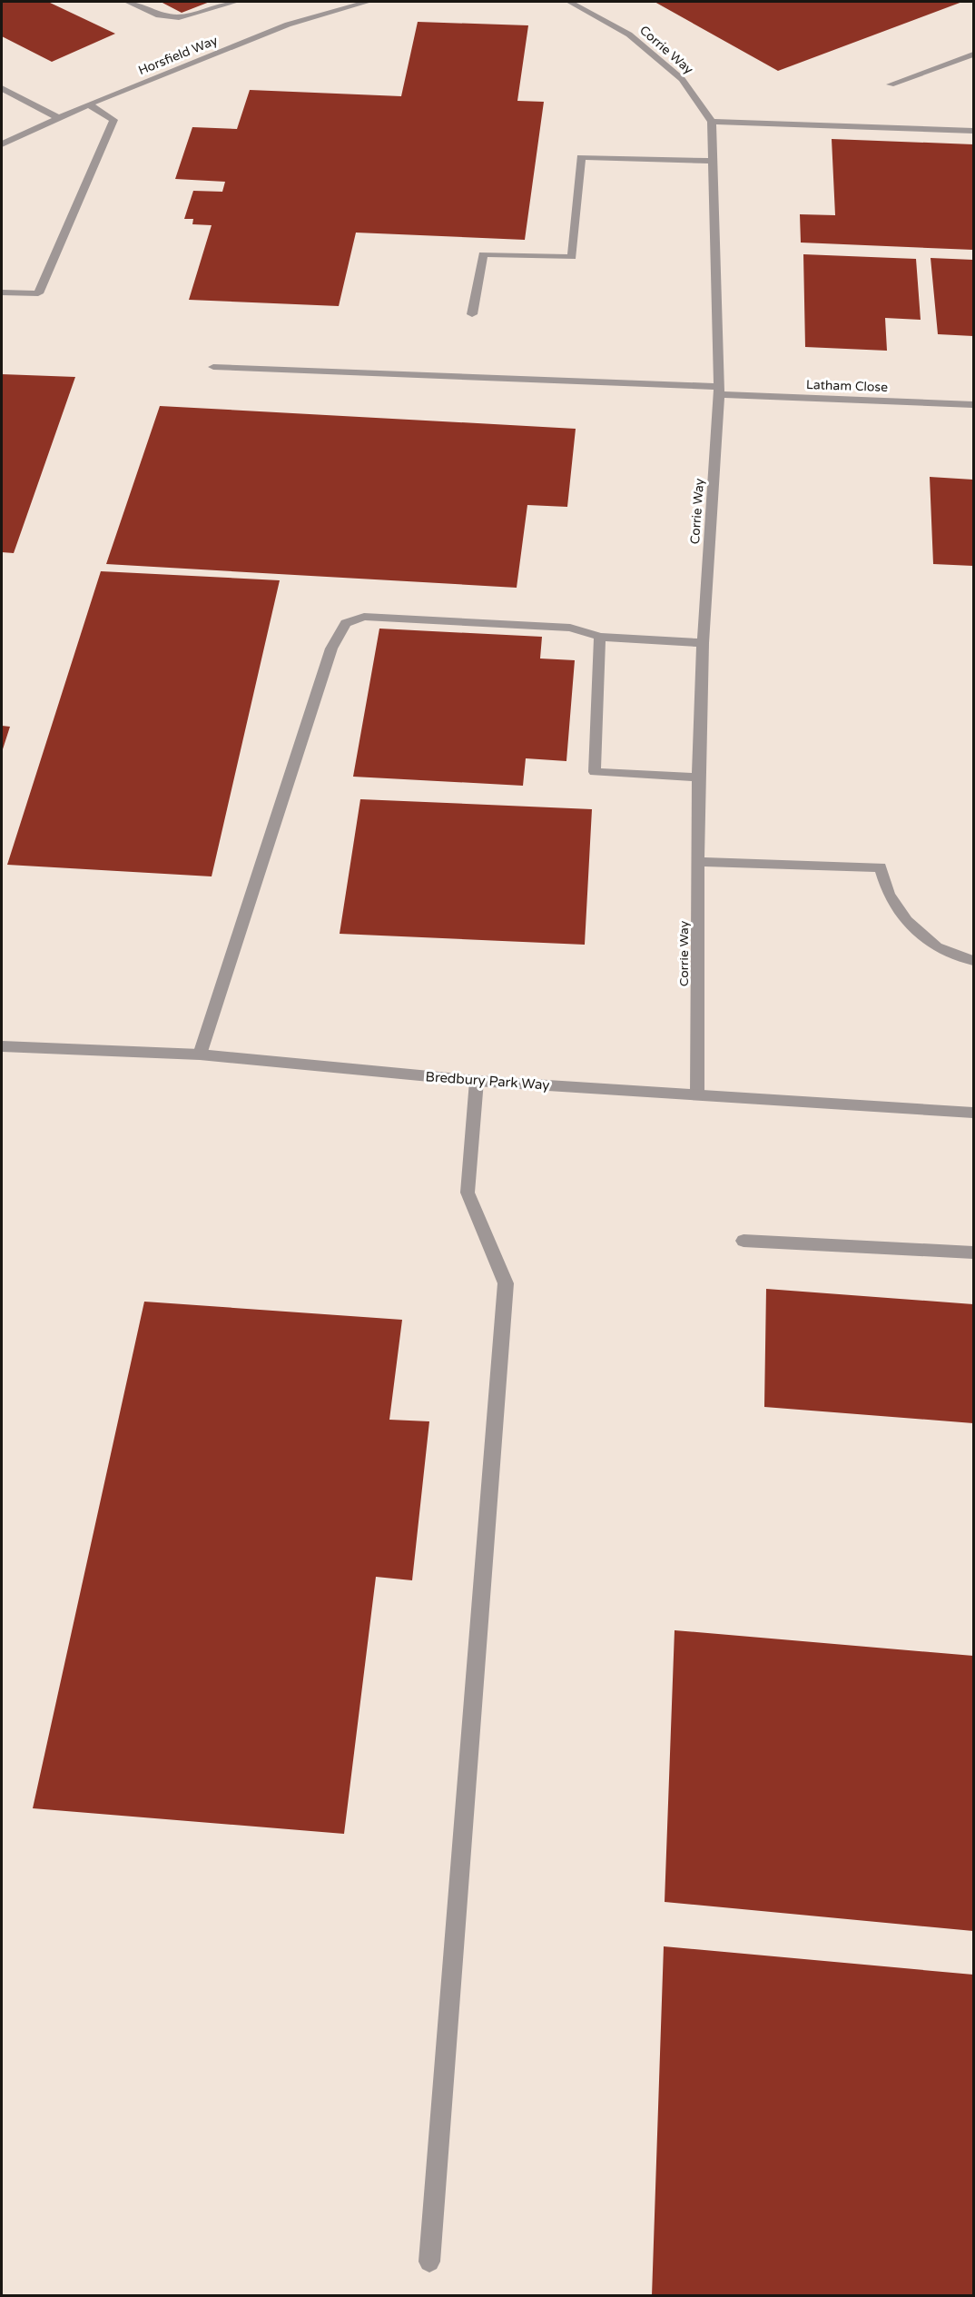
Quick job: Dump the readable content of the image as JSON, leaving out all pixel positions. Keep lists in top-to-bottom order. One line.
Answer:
{"streets":{"street":["Corrie Way","Horsfield Way","Latham Close","Bredbury Park Way"]},"crossings":[["Corrie Way","Latham Close"],["Corrie Way","Bredbury Park Way"]]}
